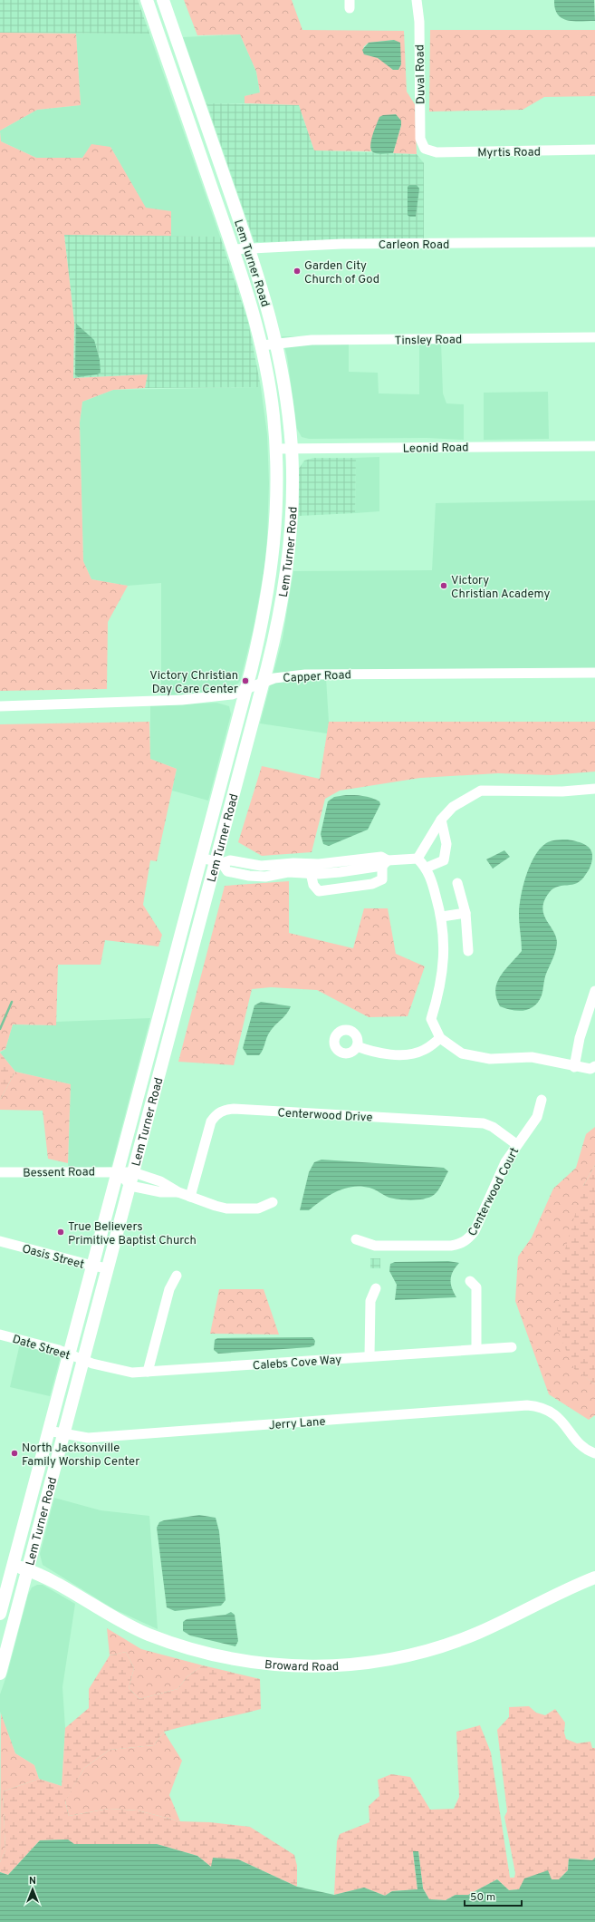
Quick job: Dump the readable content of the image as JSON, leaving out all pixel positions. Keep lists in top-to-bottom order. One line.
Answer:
{"streets":{"main road":["Lem Turner Road","Broward Road"],"street":["Duval Road","Myrtis Road","Carleon Road","Tinsley Road","Leonid Road","Capper Road","Centerwood Drive","Bessent Road","Centerwood Court","Oasis Street","Date Street","Calebs Cove Way","Jerry Lane"]},"crossings":[["Duval Road","Myrtis Road"],["Carleon Road","Lem Turner Road"],["Lem Turner Road","Tinsley Road"],["Lem Turner Road","Leonid Road"],["Lem Turner Road","Capper Road"],["Lem Turner Road","Bessent Road"],["Lem Turner Road","Oasis Street"],["Lem Turner Road","Date Street"],["Lem Turner Road","Calebs Cove Way"],["Lem Turner Road","Jerry Lane"],["Lem Turner Road","Broward Road"],["Centerwood Drive","Bessent Road"],["Centerwood Drive","Centerwood Court"],["Date Street","Calebs Cove Way"]],"places":["Garden City Church of God","Victory Christian Academy","Victory Christian Day Care Center","True Believers Primitive Baptist Church","North Jacksonville Family Worship Center"],"scale_bar":"50 m","north":"top"}
